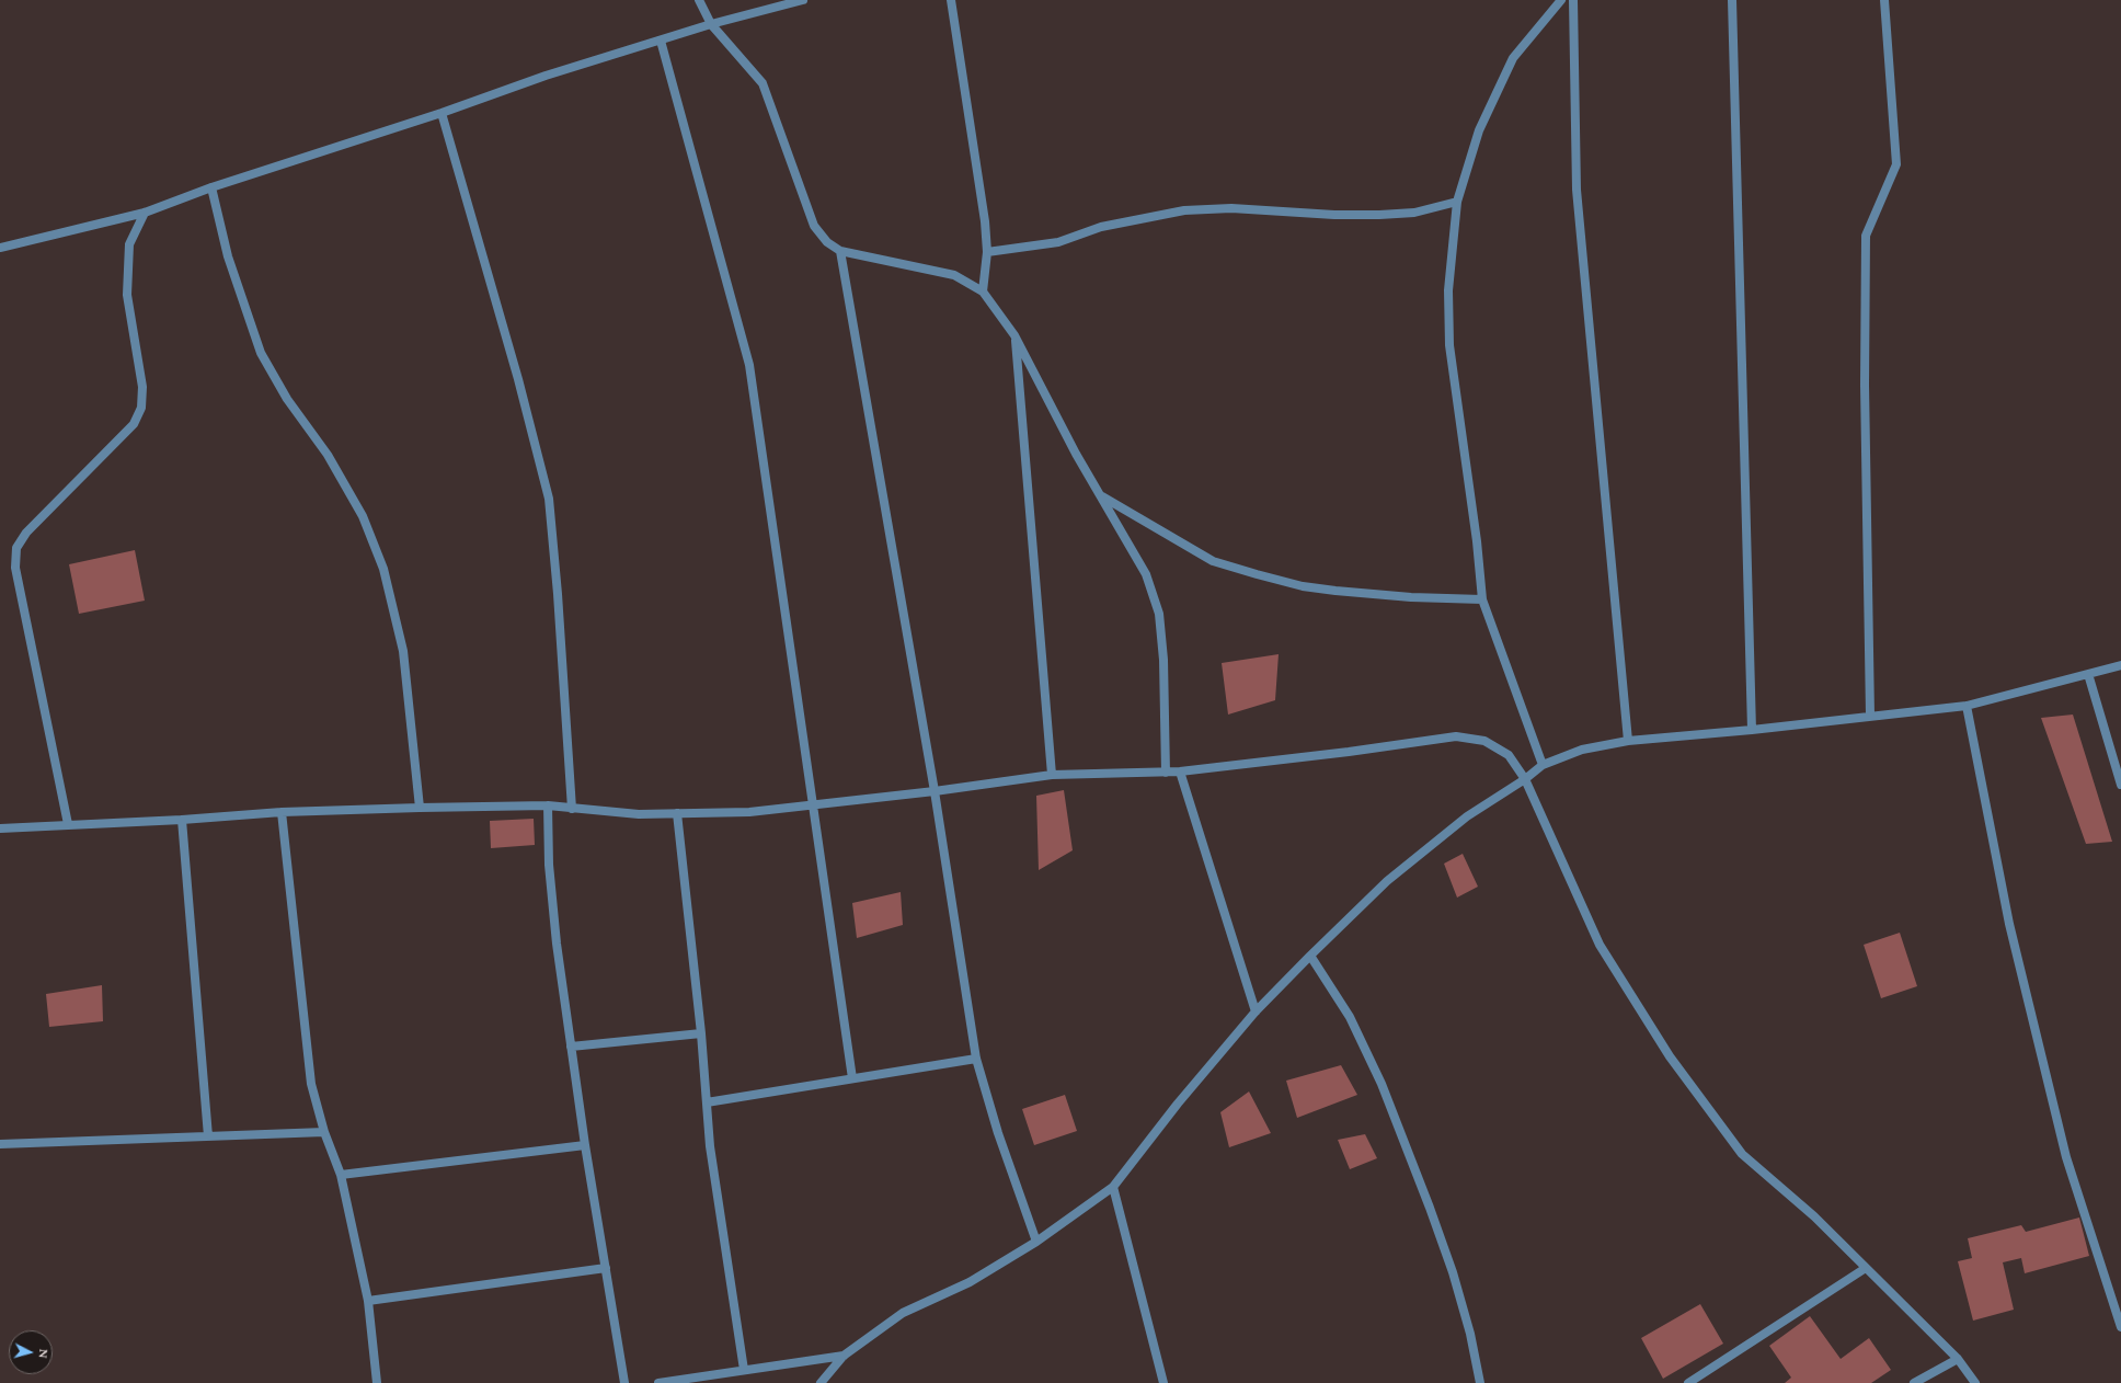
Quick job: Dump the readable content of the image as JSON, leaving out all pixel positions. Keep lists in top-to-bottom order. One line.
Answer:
{"north":"right"}
